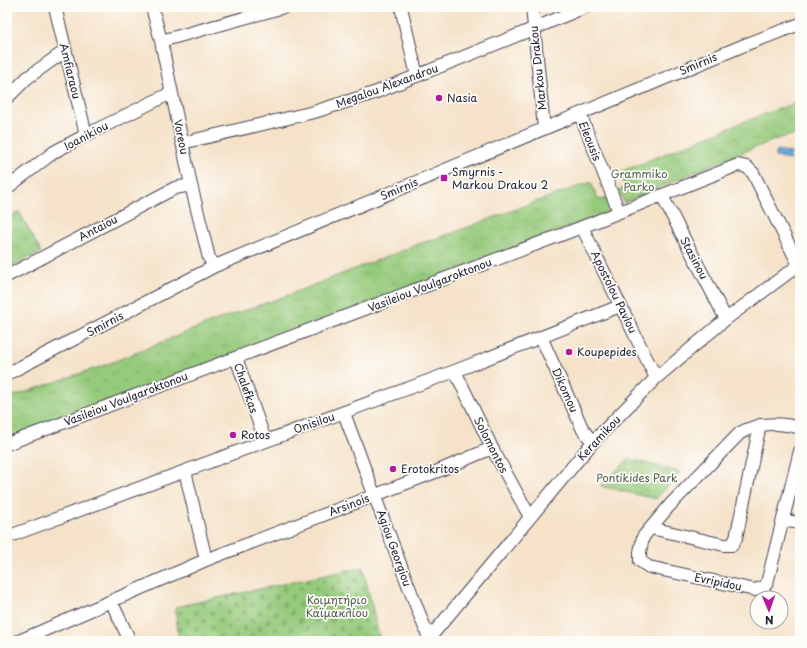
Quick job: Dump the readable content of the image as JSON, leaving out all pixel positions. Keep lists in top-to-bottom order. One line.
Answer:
{"streets":{"street":["Smirnis","Markou Drakou","Amfiaraou","Megalou Alexandrou","Ioanikiou","Voreou","Eleousis","Antaiou","Stasinou","Vasileiou Voulgaroktonou","Apostolou Pavlou","Chalefkas","Dikomou","Onisilou","Keramikou","Solomontos","Arsinois","Agiou Georgiou","Evripidou"]},"crossings":[["Smirnis","Markou Drakou"],["Smirnis","Voreou"],["Smirnis","Eleousis"],["Markou Drakou","Megalou Alexandrou"],["Amfiaraou","Ioanikiou"],["Megalou Alexandrou","Voreou"],["Ioanikiou","Voreou"],["Voreou","Antaiou"],["Eleousis","Vasileiou Voulgaroktonou"],["Stasinou","Vasileiou Voulgaroktonou"],["Stasinou","Keramikou"],["Vasileiou Voulgaroktonou","Apostolou Pavlou"],["Vasileiou Voulgaroktonou","Chalefkas"],["Vasileiou Voulgaroktonou","Keramikou"],["Apostolou Pavlou","Onisilou"],["Apostolou Pavlou","Keramikou"],["Chalefkas","Onisilou"],["Dikomou","Onisilou"],["Dikomou","Keramikou"],["Onisilou","Solomontos"],["Onisilou","Agiou Georgiou"],["Keramikou","Solomontos"],["Keramikou","Agiou Georgiou"],["Solomontos","Arsinois"],["Arsinois","Agiou Georgiou"]],"parks":["Grammiko Parko","Pontikides Park","Κοιμητήριο Καϊμακλίου"],"places":{"other":["Nasia","Koupepides","Rotos","Erotokritos"],"transit":["Smyrnis - Markou Drakou 2"]},"north":"bottom"}
